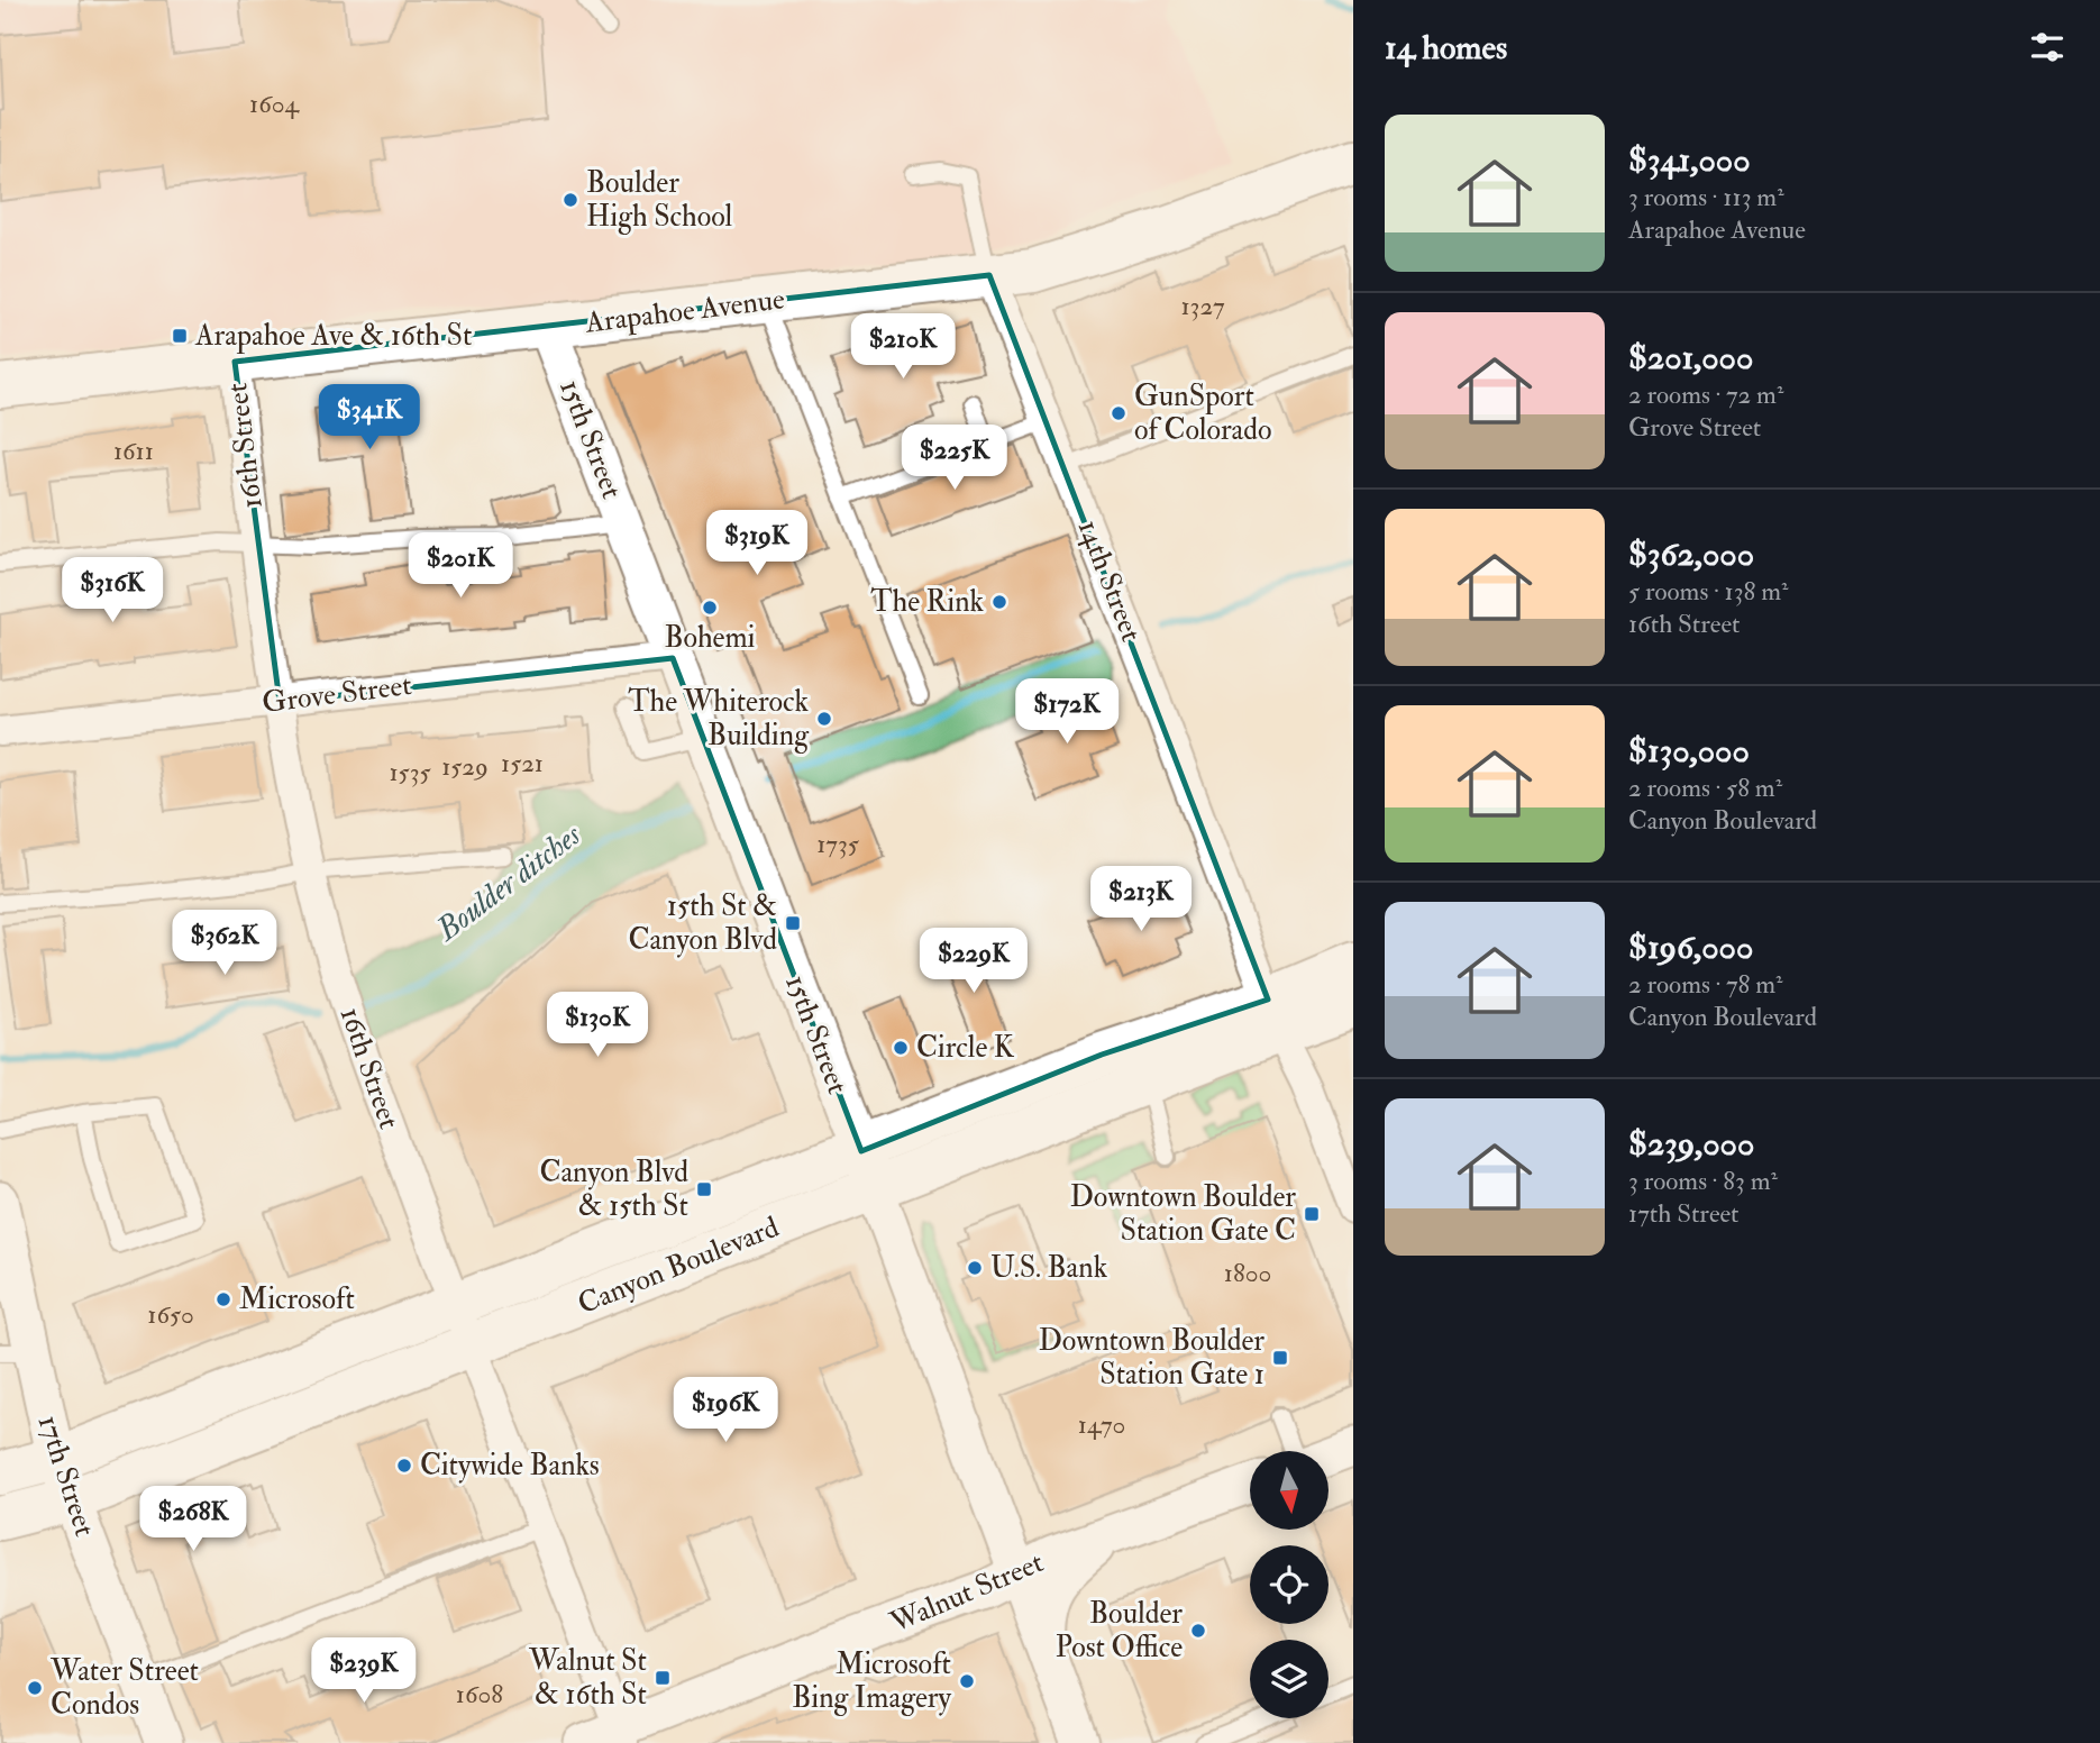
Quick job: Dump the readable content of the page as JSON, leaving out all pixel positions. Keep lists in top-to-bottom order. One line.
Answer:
{"streets":{"main road":["Arapahoe Avenue","Canyon Boulevard"],"street":["15th Street","16th Street","14th Street","Grove Street","17th Street","Walnut Street"]},"crossings":[["Arapahoe Avenue","15th Street"],["Arapahoe Avenue","16th Street"],["Arapahoe Avenue","14th Street"],["15th Street","Grove Street"],["15th Street","Canyon Boulevard"],["15th Street","Walnut Street"],["16th Street","Grove Street"],["16th Street","Canyon Boulevard"],["16th Street","Walnut Street"],["14th Street","Canyon Boulevard"],["Canyon Boulevard","17th Street"]],"water":["Boulder ditches"],"places":{"other":["Boulder High School","GunSport of Colorado","The Rink","Bohemi","The Whiterock Building","Circle K","U.S. Bank","Microsoft","Citywide Banks","Boulder Post Office","Microsoft Bing Imagery","Water Street Condos"],"transit":["Arapahoe Ave & 16th St","15th St & Canyon Blvd","Canyon Blvd & 15th St","Downtown Boulder Station Gate C","Downtown Boulder Station Gate 1","Walnut St & 16th St"]},"house_numbers":["1604","1327","1611","1521","1529","1535","1735","1800","1650","1470","1608"],"north":"bottom","page":{"heading":"14 homes","list":[{"name":"$341,000","note":"3 rooms · 113 m² · Arapahoe Avenue"},{"name":"$201,000","note":"2 rooms · 72 m² · Grove Street"},{"name":"$362,000","note":"5 rooms · 138 m² · 16th Street"},{"name":"$130,000","note":"2 rooms · 58 m² · Canyon Boulevard"},{"name":"$196,000","note":"2 rooms · 78 m² · Canyon Boulevard"},{"name":"$239,000","note":"3 rooms · 83 m² · 17th Street"}],"price":["$210K","$341K","$225K","$319K","$201K","$316K","$172K","$213K","$362K","$229K","$130K","$196K","$268K","$239K"]}}
